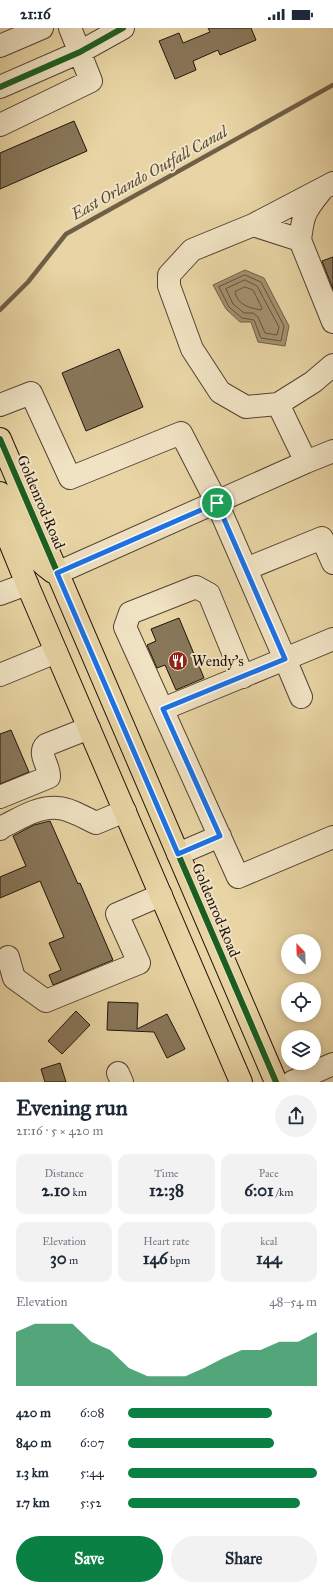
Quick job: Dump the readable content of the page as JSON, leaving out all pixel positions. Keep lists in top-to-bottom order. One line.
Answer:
{"streets":{"main road":["Goldenrod Road"]},"water":["East Orlando Outfall Canal"],"places":{"restaurant":["Wendy's"]},"north":"top left","page":{"status":"21:16","heading":["Evening run","21:16 · 5 × 420 m"],"stats":[["Distance","2.10 km"],["Time","12:38"],["Pace","6:01 /km"],["Elevation","30 m"],["Heart rate","146 bpm"],["kcal","144"]],"chart":["Elevation","48–54 m"],"list":[{"name":"420 m","note":"6:08"},{"name":"840 m","note":"6:07"},{"name":"1.3 km","note":"5:44"},{"name":"1.7 km","note":"5:52"}],"buttons":["Save","Share"]}}
